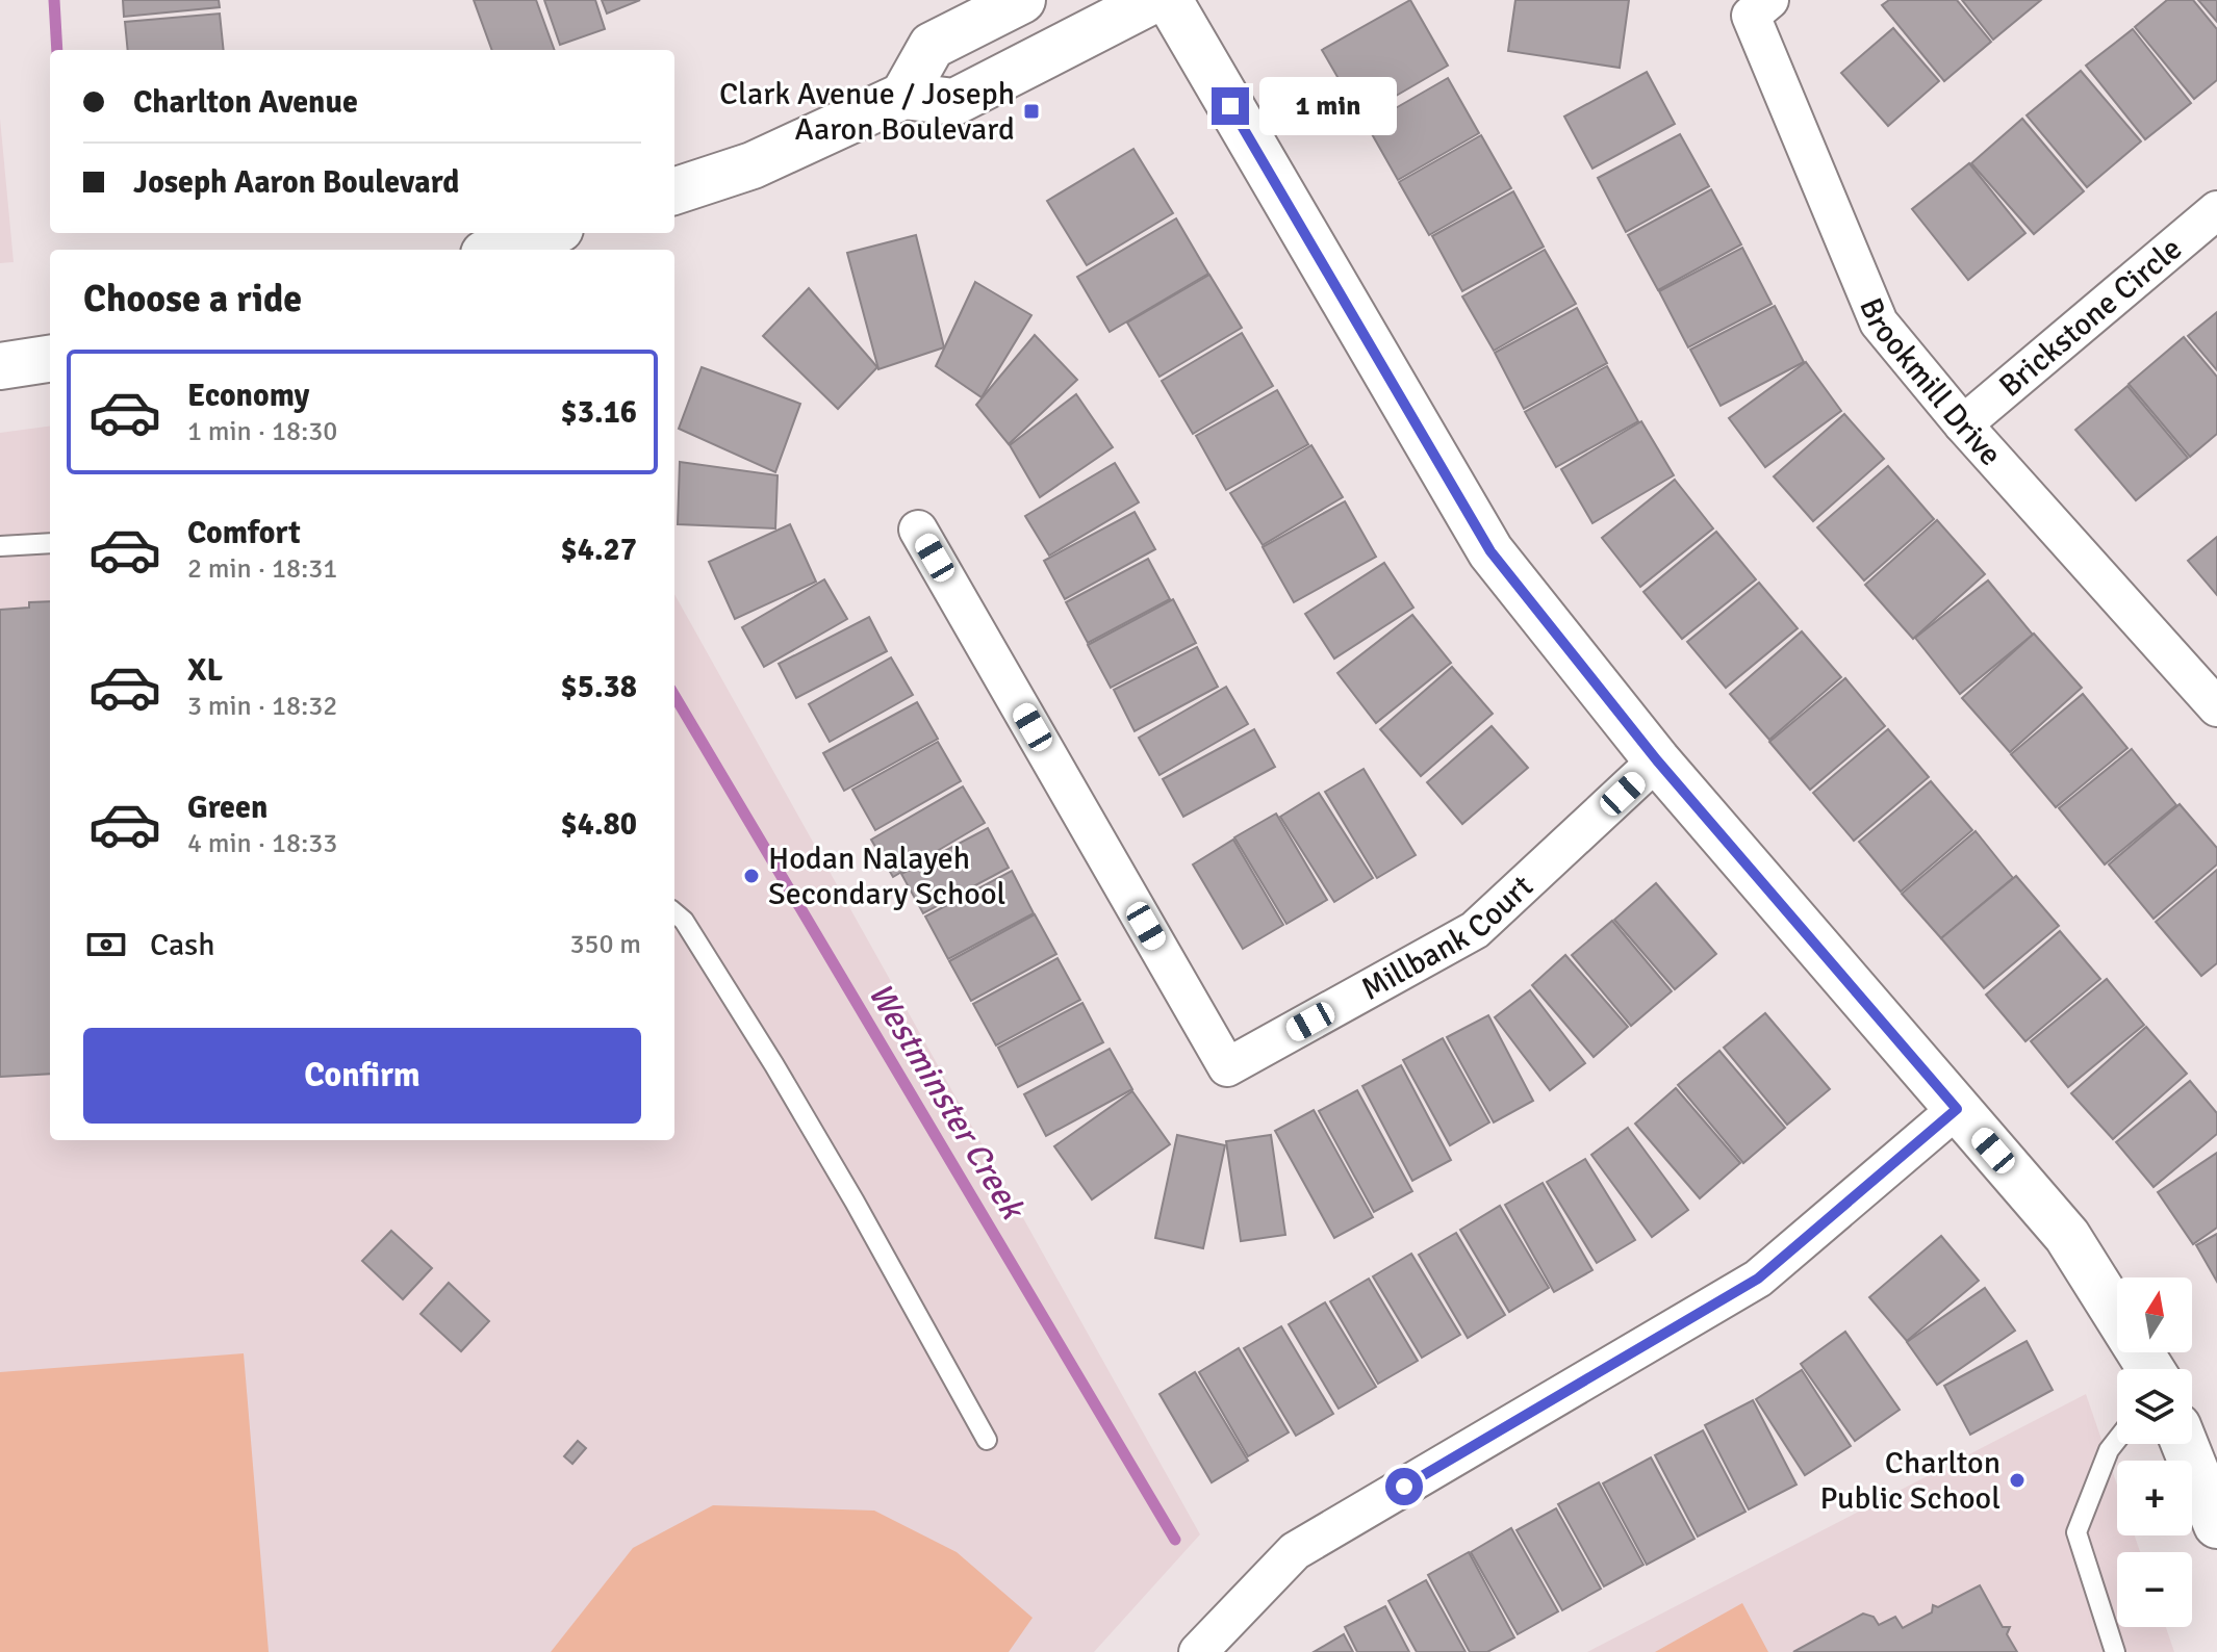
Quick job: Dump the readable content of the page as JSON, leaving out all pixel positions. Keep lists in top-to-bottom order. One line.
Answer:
{"streets":{"street":["Brickstone Circle","Brookmill Drive","Millbank Court"]},"crossings":[["Brickstone Circle","Brookmill Drive"]],"water":["Westminster Creek"],"places":{"transit":["Clark Avenue / Joseph Aaron Boulevard"],"other":["Hodan Nalayeh Secondary School","Charlton Public School"]},"north":"top","page":{"banner":["Charlton Avenue","Joseph Aaron Boulevard"],"bubble":"1 min","heading":"Choose a ride","list":[{"name":"Economy","note":"1 min · 18:30","value":"$3.16"},{"name":"Comfort","note":"2 min · 18:31","value":"$4.27"},{"name":"XL","note":"3 min · 18:32","value":"$5.38"},{"name":"Green","note":"4 min · 18:33","value":"$4.80"}],"pay":["Cash","350 m"],"buttons":"Confirm","map_buttons":["+","−"]}}
